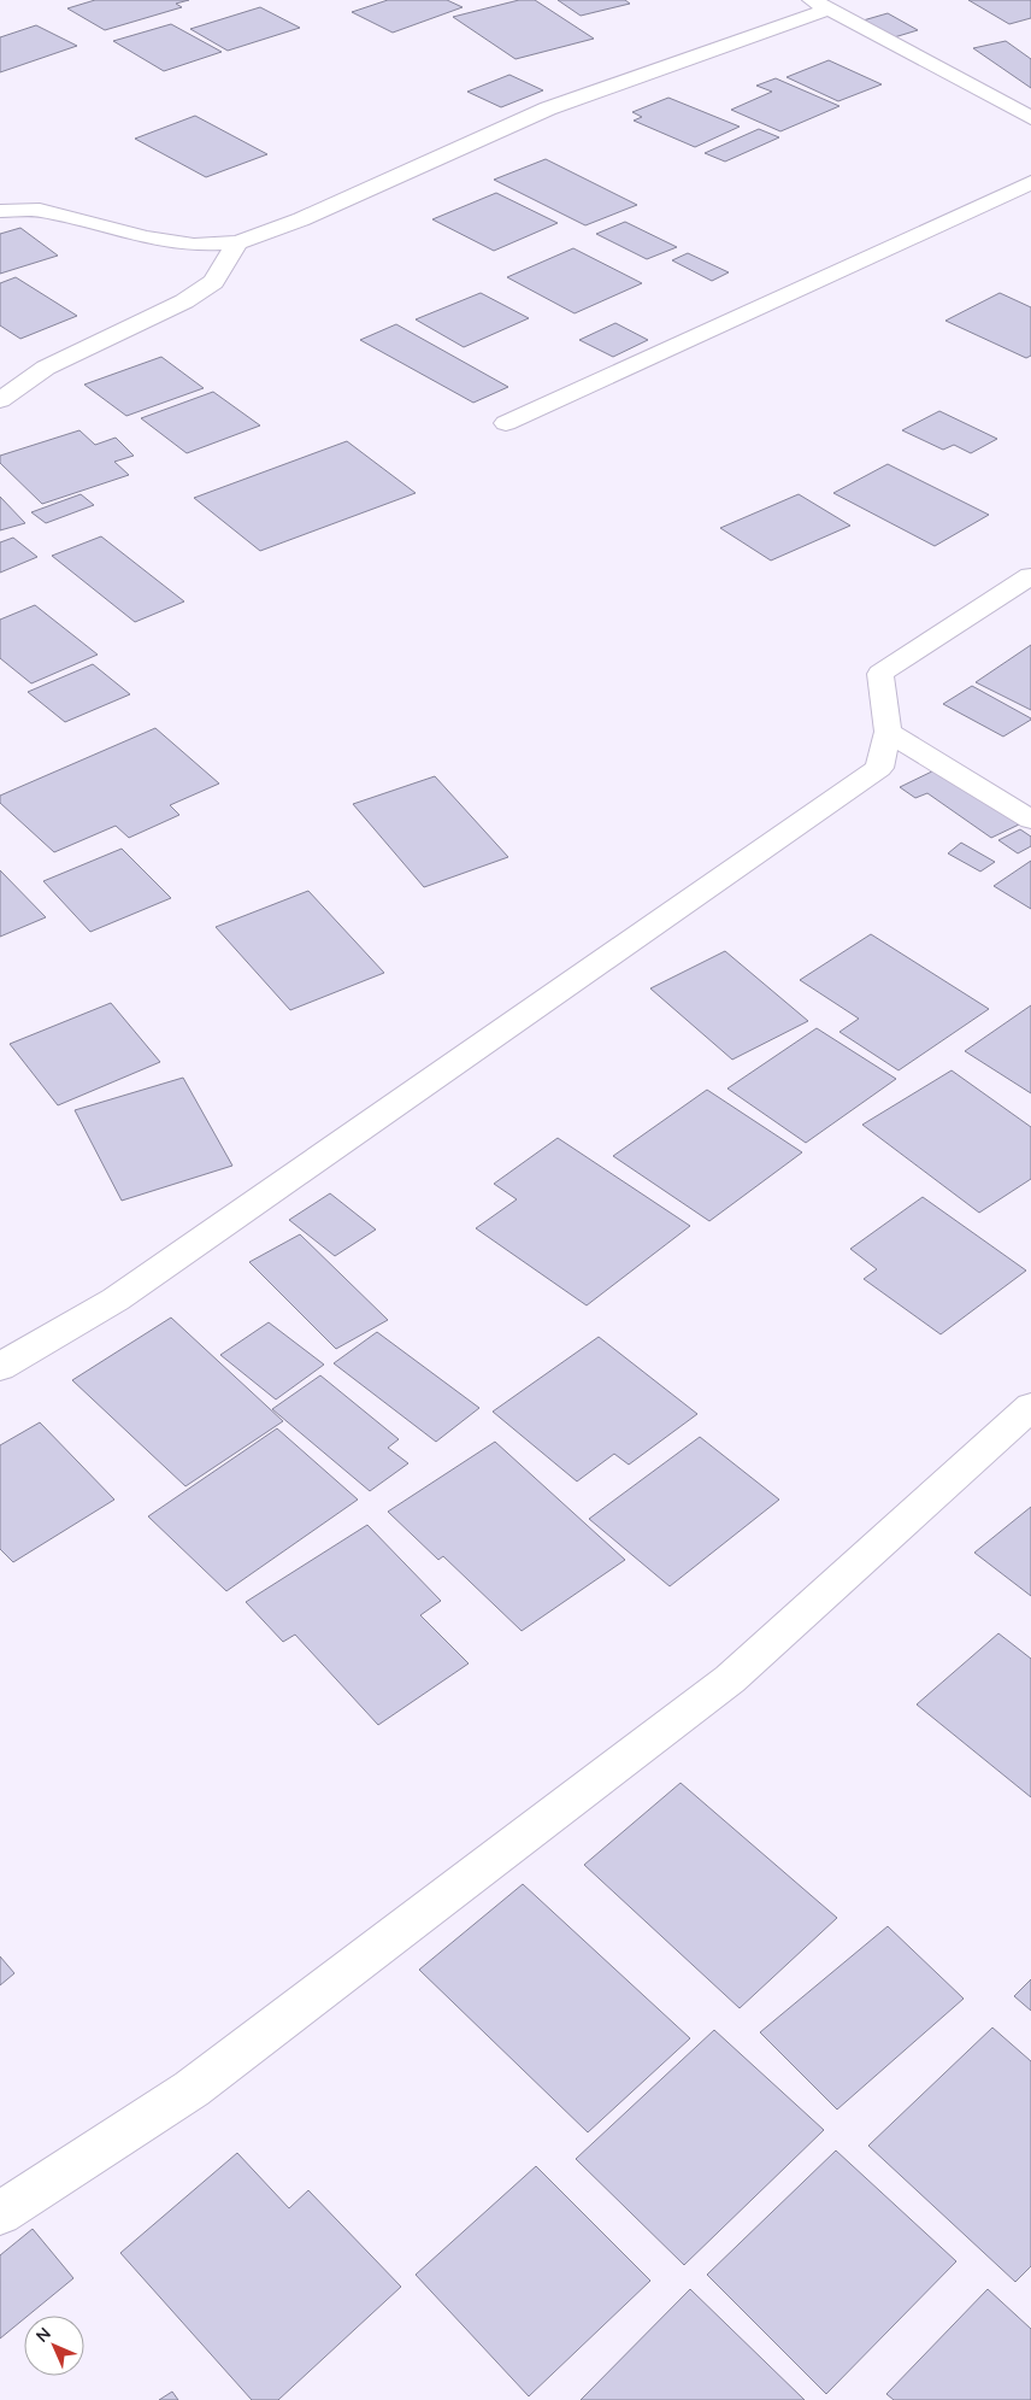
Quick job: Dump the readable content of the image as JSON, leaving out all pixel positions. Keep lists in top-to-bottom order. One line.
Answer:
{"north":"top left"}
